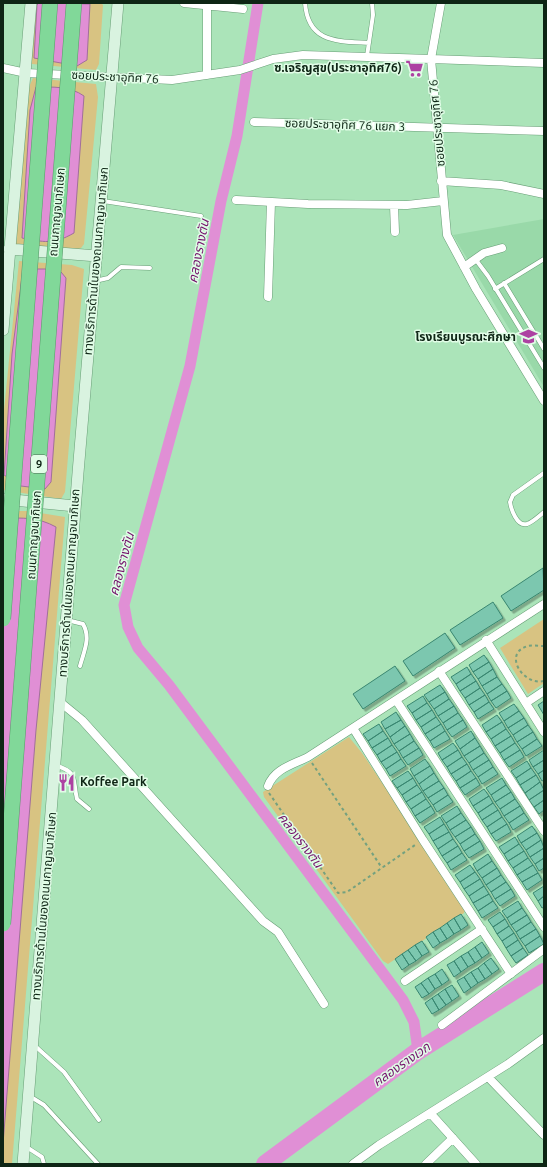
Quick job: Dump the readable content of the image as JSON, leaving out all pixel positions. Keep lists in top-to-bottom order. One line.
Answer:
{"streets":{"highway":["ถนนกาญจนาภิเษก","9"],"main road":["ทางบริการด้านในของถนนกาญจนาภิเษก"],"street":["ซอยประชาอุทิศ 76","ซอยประชาอุทิศ 76 แยก 3"]},"crossings":[["ซอยประชาอุทิศ 76","ซอยประชาอุทิศ 76 แยก 3"],["ซอยประชาอุทิศ 76","ทางบริการด้านในของถนนกาญจนาภิเษก"]],"water":["คลองรางตัน","คลองรางเวก"],"places":{"supermarket":["ซ.เจริญสุข(ประชาอุทิศ76)"],"school or university":["โรงเรียนบูรณะศึกษา"],"restaurant":["Koffee Park"]}}
